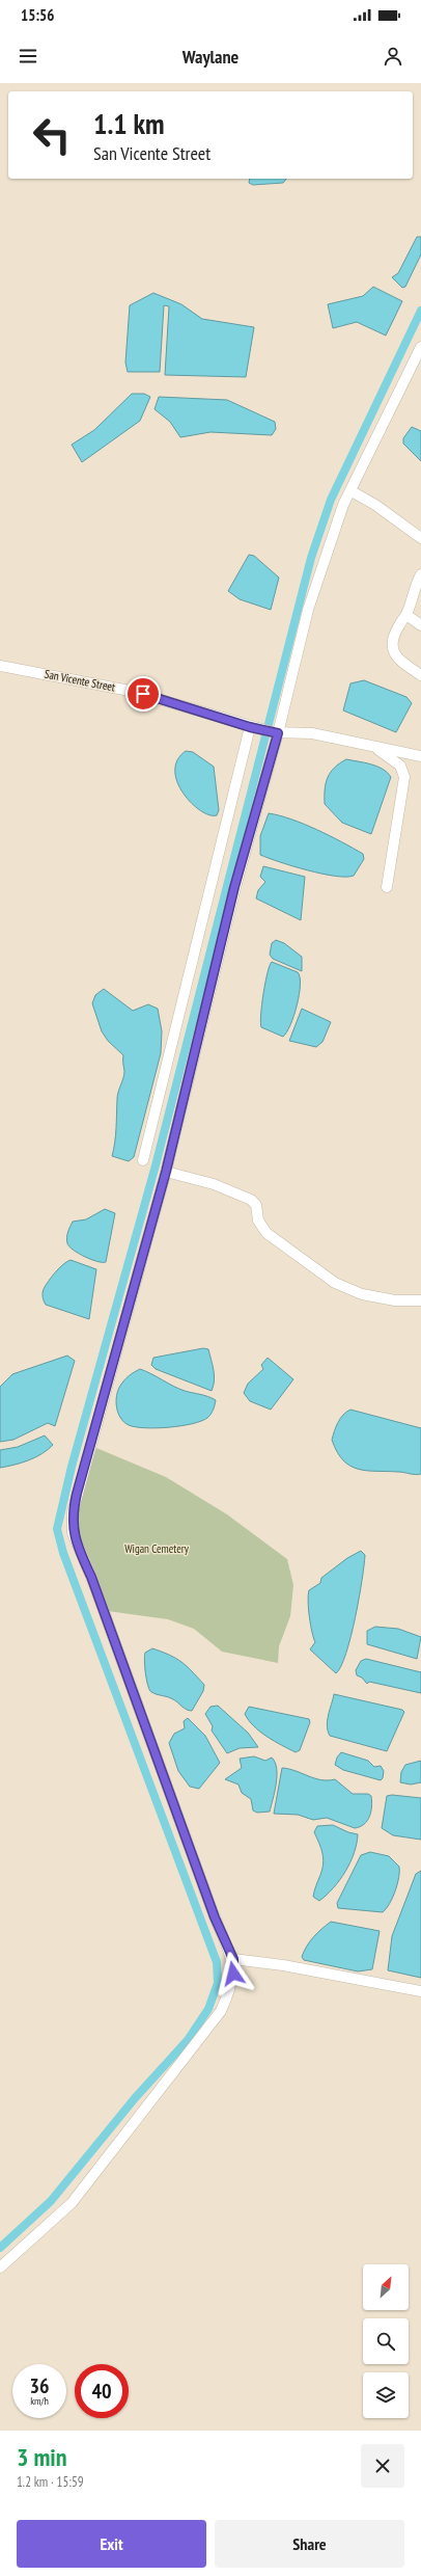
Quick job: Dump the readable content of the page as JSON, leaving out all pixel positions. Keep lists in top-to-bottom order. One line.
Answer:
{"streets":{"street":["San Vicente Street"]},"parks":["Wigan Cemetery"],"north":"top right","page":{"status":"15:56","header":"Waylane","turn":["1.1 km","San Vicente Street"],"speed":"36 km/h","limit":"40","heading":["3 min","1.2 km · 15:59"],"buttons":["Exit","Share"]}}
